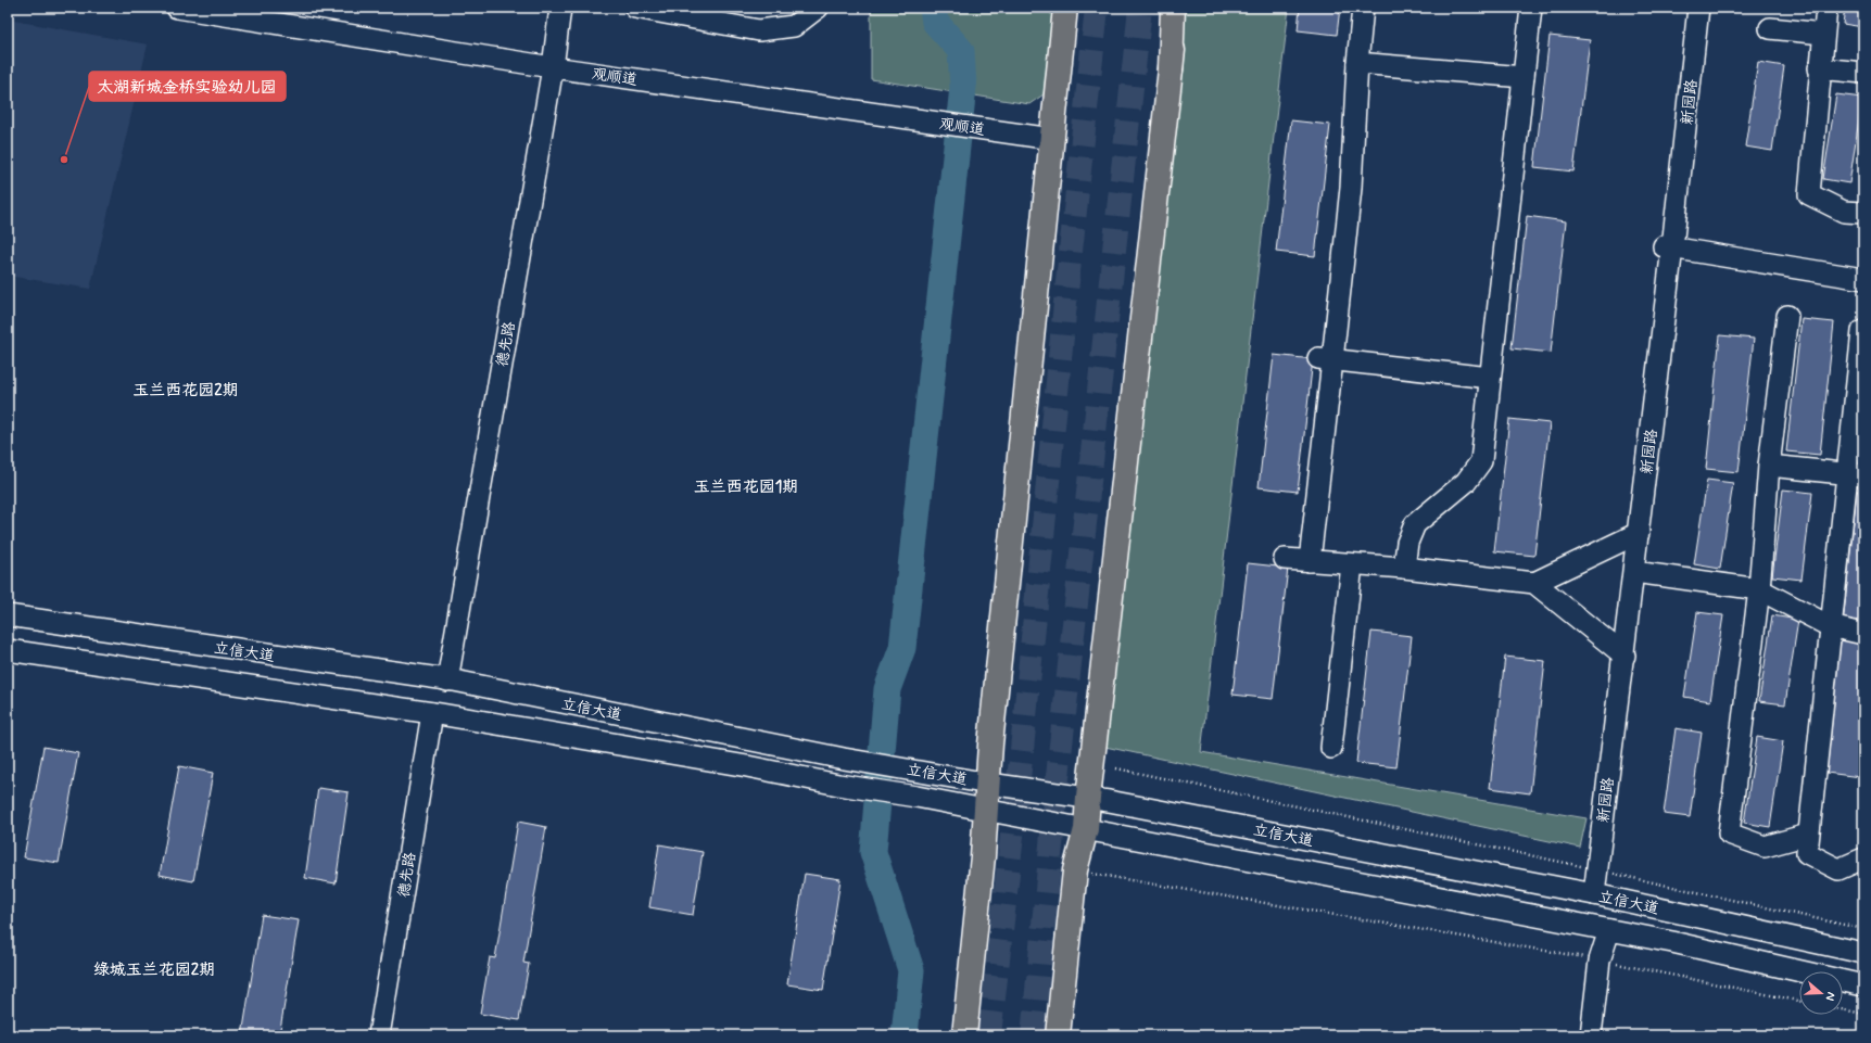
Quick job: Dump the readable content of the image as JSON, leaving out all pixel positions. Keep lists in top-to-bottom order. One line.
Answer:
{"streets":{"street":["观顺道","新园路","德先路","立信大道"]},"crossings":[["观顺道","德先路"],["新园路","立信大道"],["德先路","立信大道"]],"districts":["玉兰西花园2期","玉兰西花园1期","绿城玉兰花园2期"],"places":["太湖新城金桥实验幼儿园"],"north":"right"}
